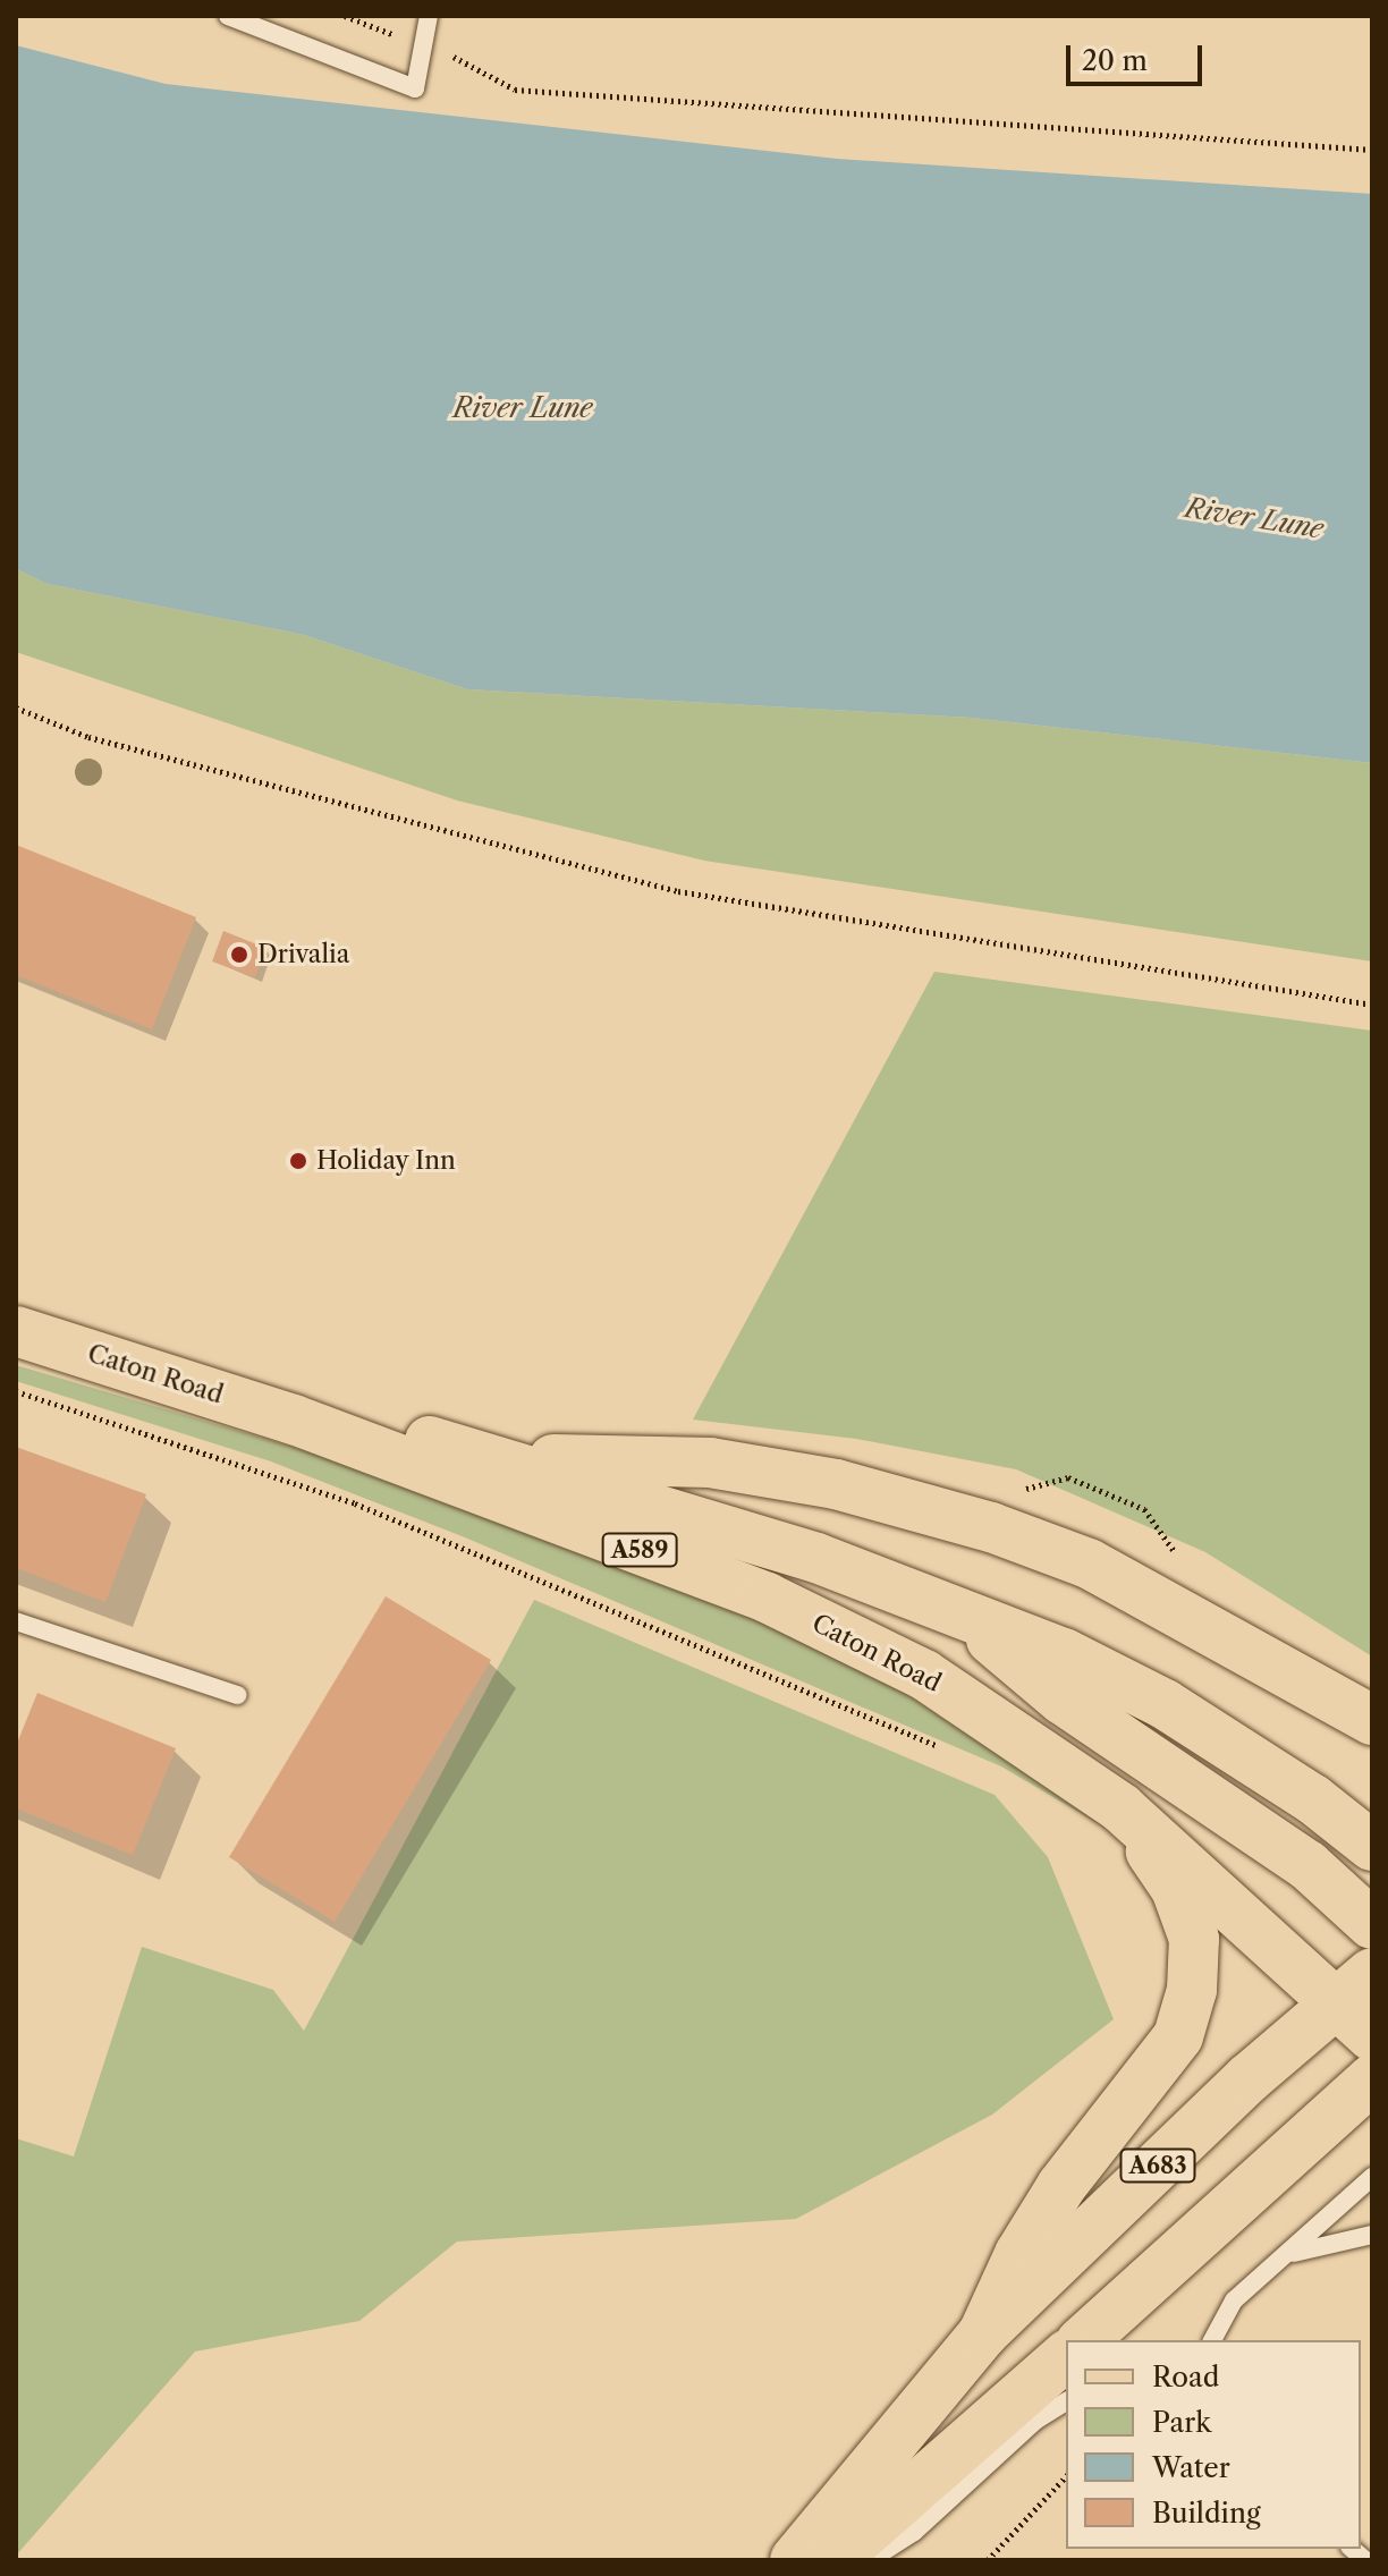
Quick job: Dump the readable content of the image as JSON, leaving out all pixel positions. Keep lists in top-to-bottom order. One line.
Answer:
{"streets":{"main road":["Caton Road","A589","A683"]},"crossings":[["Caton Road","A683"]],"water":["River Lune"],"places":["Drivalia","Holiday Inn"],"legend":["Road","Park","Water","Building"],"scale_bar":"20 m"}
